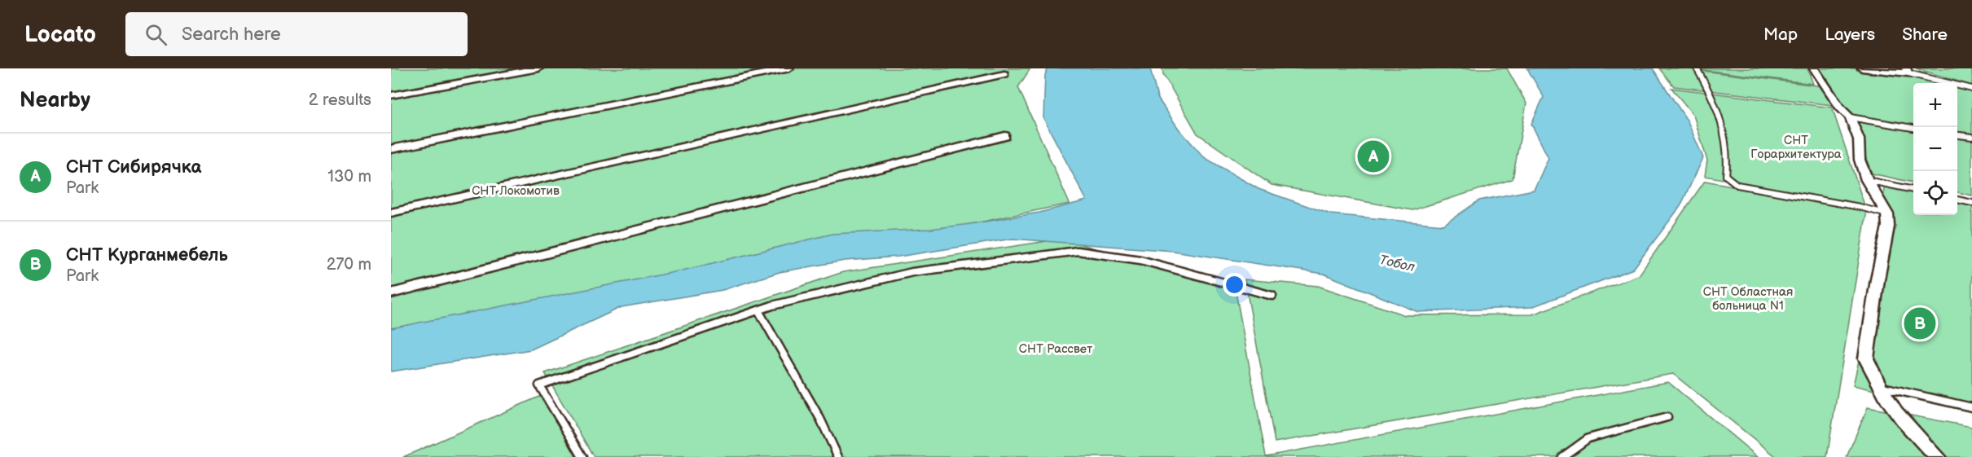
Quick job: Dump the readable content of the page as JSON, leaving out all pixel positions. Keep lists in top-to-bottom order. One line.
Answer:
{"water":["Тобол"],"parks":["СНТ Горархитектура","СНТ Локомотив","СНТ Областная больница N1","СНТ Рассвет"],"page":{"header":"Locato","search":"Search here","nav":["Map","Layers","Share"],"heading":["Nearby","2 results"],"map_buttons":["+","−"],"list":[{"mark":"A","name":"СНТ Сибирячка","note":"Park","value":"130 m"},{"mark":"B","name":"СНТ Курганмебель","note":"Park","value":"270 m"}],"pins":["A","B"]}}
